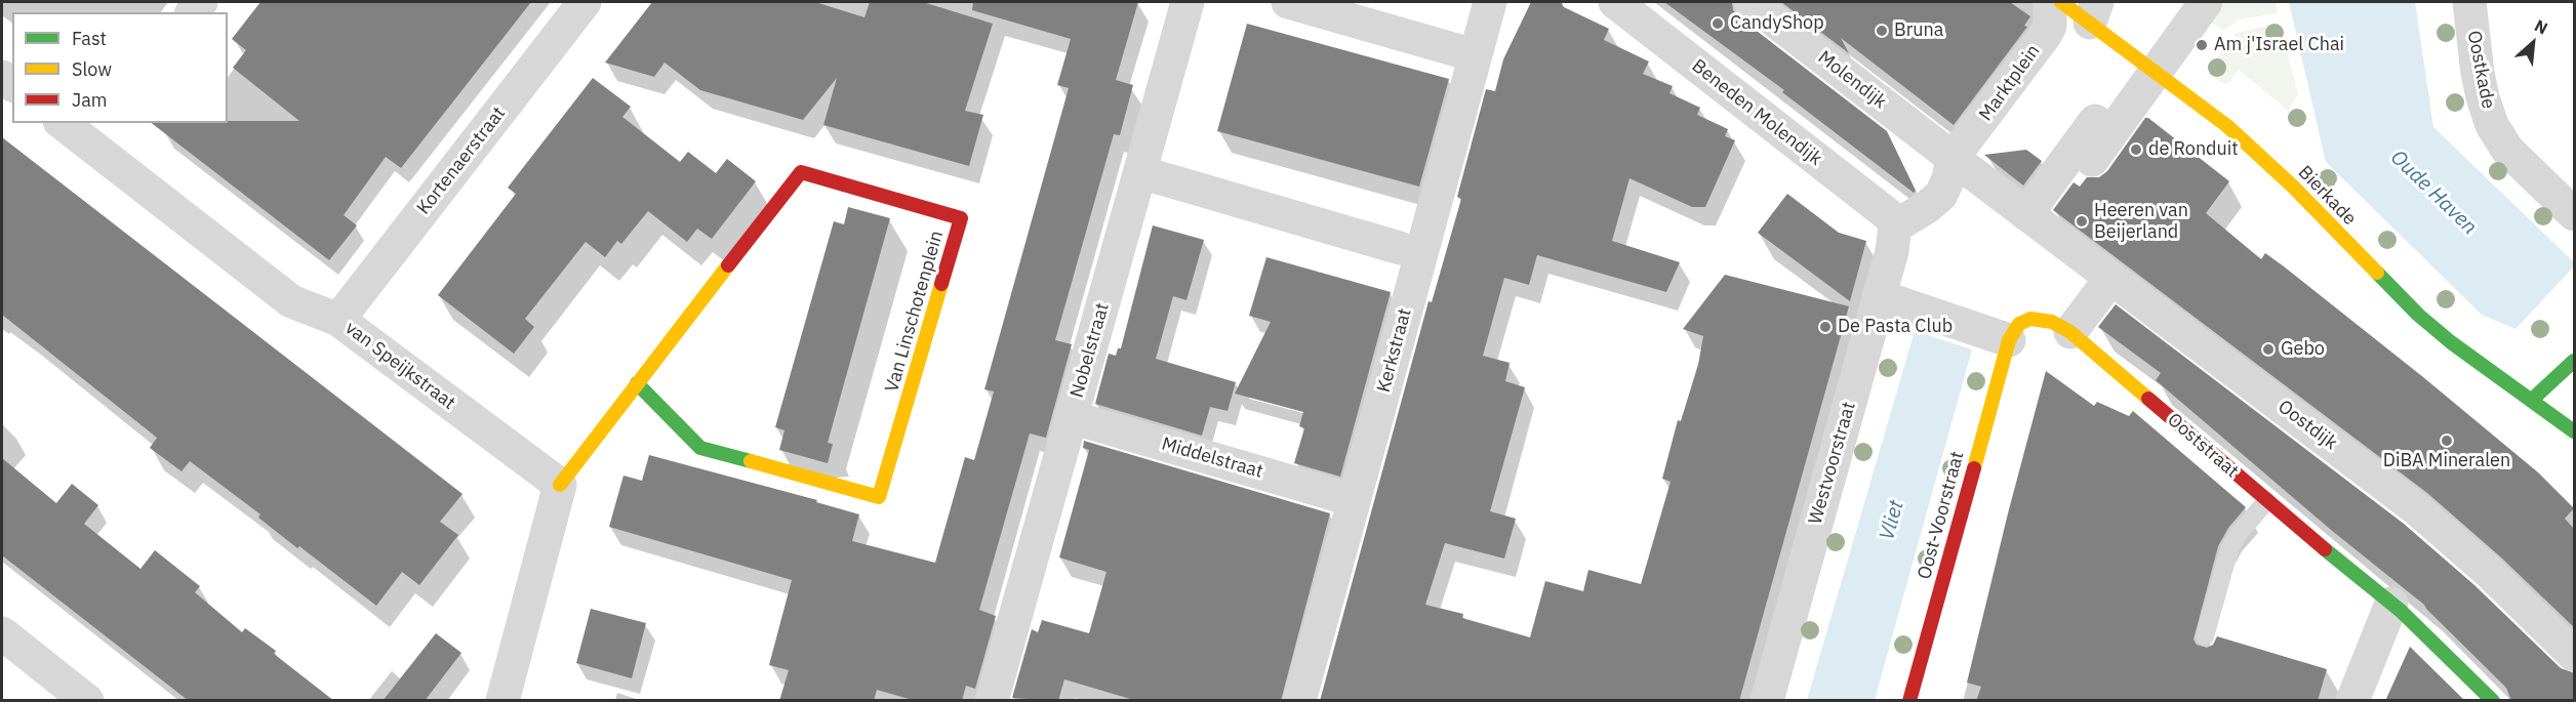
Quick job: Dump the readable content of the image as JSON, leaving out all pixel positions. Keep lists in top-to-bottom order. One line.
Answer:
{"streets":{"street":["Oostkade","Molendijk","Marktplein","Beneden Molendijk","Kortenaerstraat","Bierkade","Van Linschotenplein","Nobelstraat","Kerkstraat","van Speijkstraat","Oostdijk","Ooststraat","Middelstraat","Westvoorstraat","Oost-Voorstraat"]},"crossings":[["Molendijk","Marktplein"],["Marktplein","Beneden Molendijk"],["Marktplein","Westvoorstraat"],["Beneden Molendijk","Westvoorstraat"],["Kortenaerstraat","van Speijkstraat"],["Van Linschotenplein","van Speijkstraat"],["Nobelstraat","Middelstraat"],["Kerkstraat","Middelstraat"],["Ooststraat","Oost-Voorstraat"]],"water":["Oude Haven","Vliet"],"places":["CandyShop","Bruna","Am j'Israel Chai","de Ronduit","Heeren van Beijerland","De Pasta Club","Gebo","DiBA Mineralen"],"legend":["Fast","Slow","Jam"],"north":"top right"}
